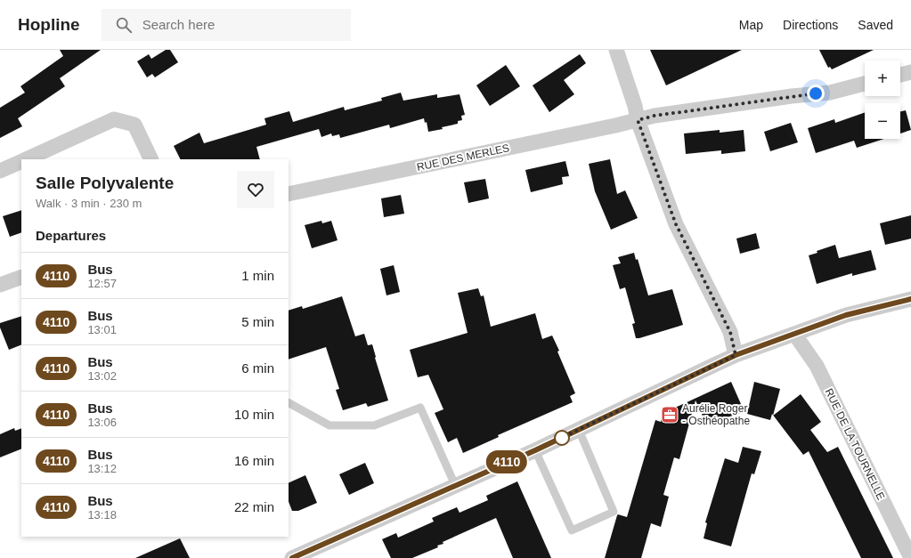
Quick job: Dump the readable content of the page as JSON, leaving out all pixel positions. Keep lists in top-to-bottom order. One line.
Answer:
{"streets":{"street":["RUE DES MERLES","RUE DE LA TOURNELLE"]},"places":{"office":["Aurélie Roger - Osthéopathe"]},"lines":["bus line 4110"],"page":{"header":"Hopline","search":"Search here","nav":["Map","Directions","Saved"],"on_map":"4110","map_buttons":["+","−"],"heading":[["Salle Polyvalente","Walk · 3 min · 230 m"],"Departures"],"list":[{"mark":"4110","name":"Bus","note":"12:57","value":"1 min"},{"mark":"4110","name":"Bus","note":"13:01","value":"5 min"},{"mark":"4110","name":"Bus","note":"13:02","value":"6 min"},{"mark":"4110","name":"Bus","note":"13:06","value":"10 min"},{"mark":"4110","name":"Bus","note":"13:12","value":"16 min"},{"mark":"4110","name":"Bus","note":"13:18","value":"22 min"}]}}
